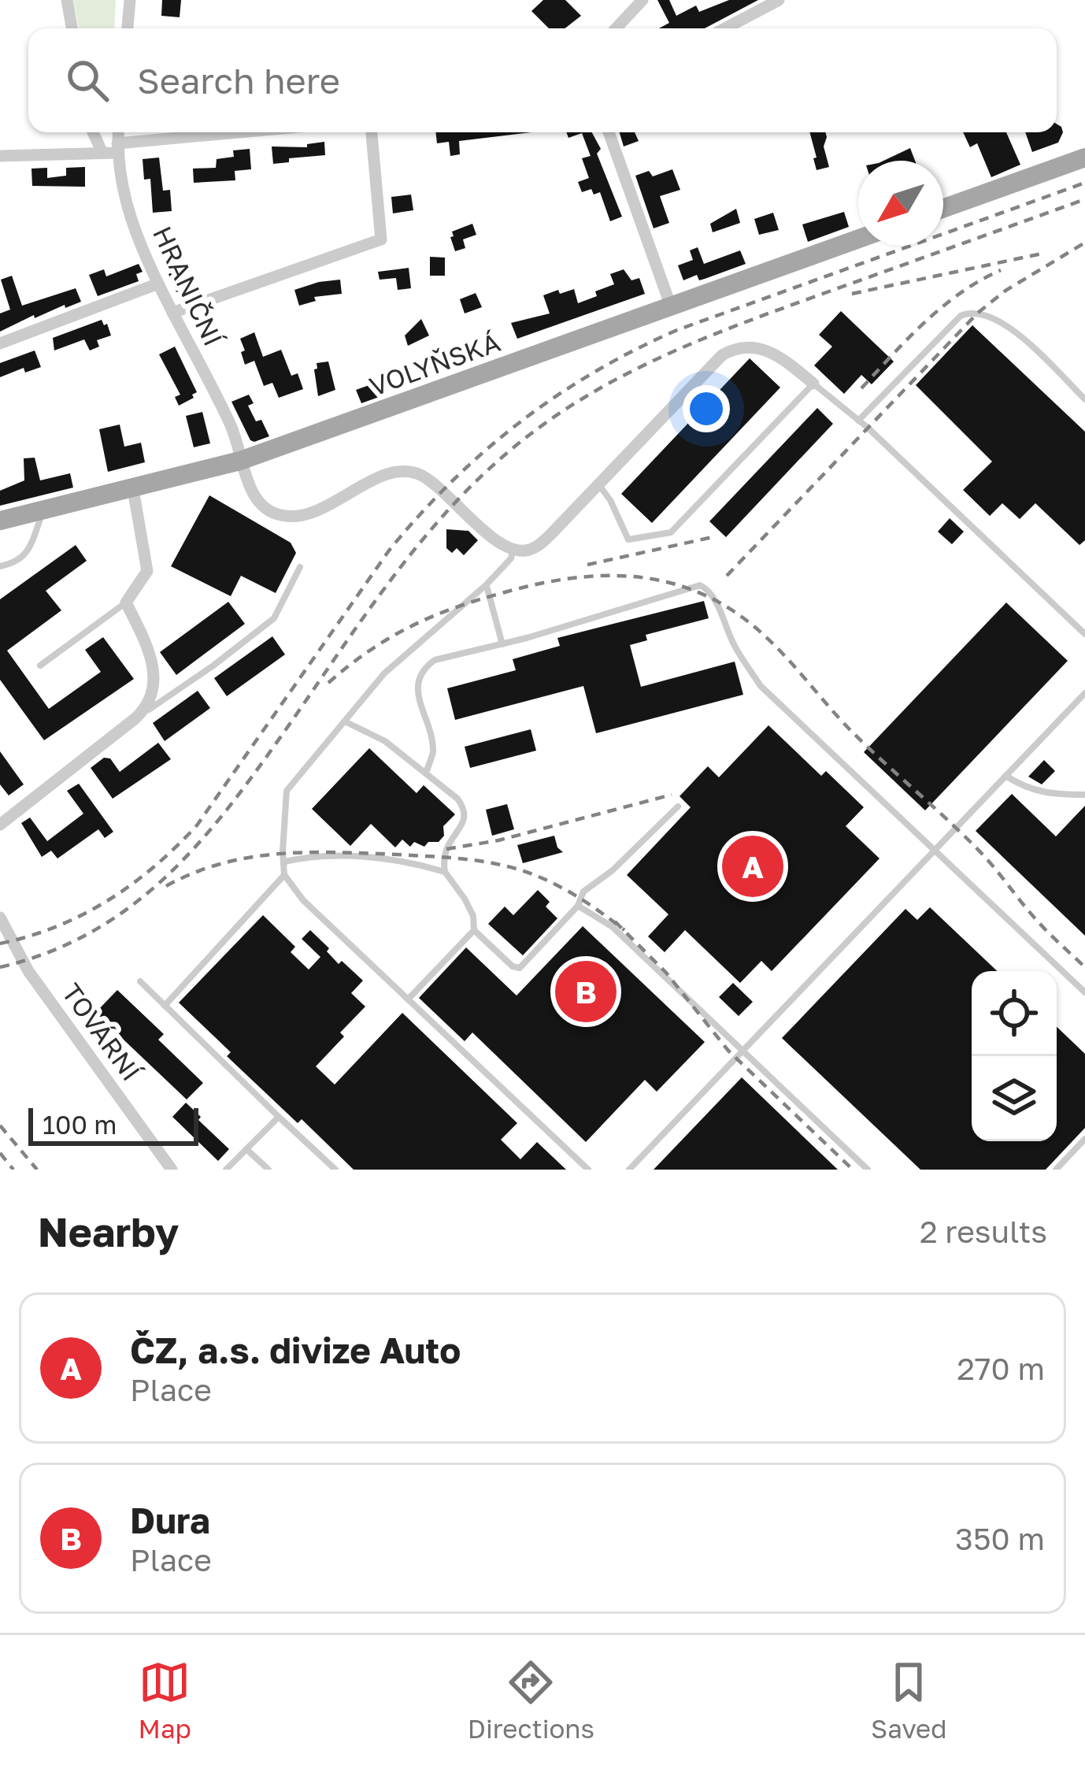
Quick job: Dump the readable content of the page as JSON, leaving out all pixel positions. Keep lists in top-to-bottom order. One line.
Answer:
{"streets":{"main road":["VOLYŇSKÁ"],"street":["HRANIČNÍ","TOVÁRNÍ"]},"crossings":[["HRANIČNÍ","VOLYŇSKÁ"]],"scale_bar":"100 m","north":"bottom left","page":{"search":"Search here","pins":["A","B"],"scale":"100 m","heading":["Nearby","2 results"],"list":[{"mark":"A","name":"ČZ, a.s. divize Auto","note":"Place","value":"270 m"},{"mark":"B","name":"Dura","note":"Place","value":"350 m"}],"nav":["Map","Directions","Saved"]}}
